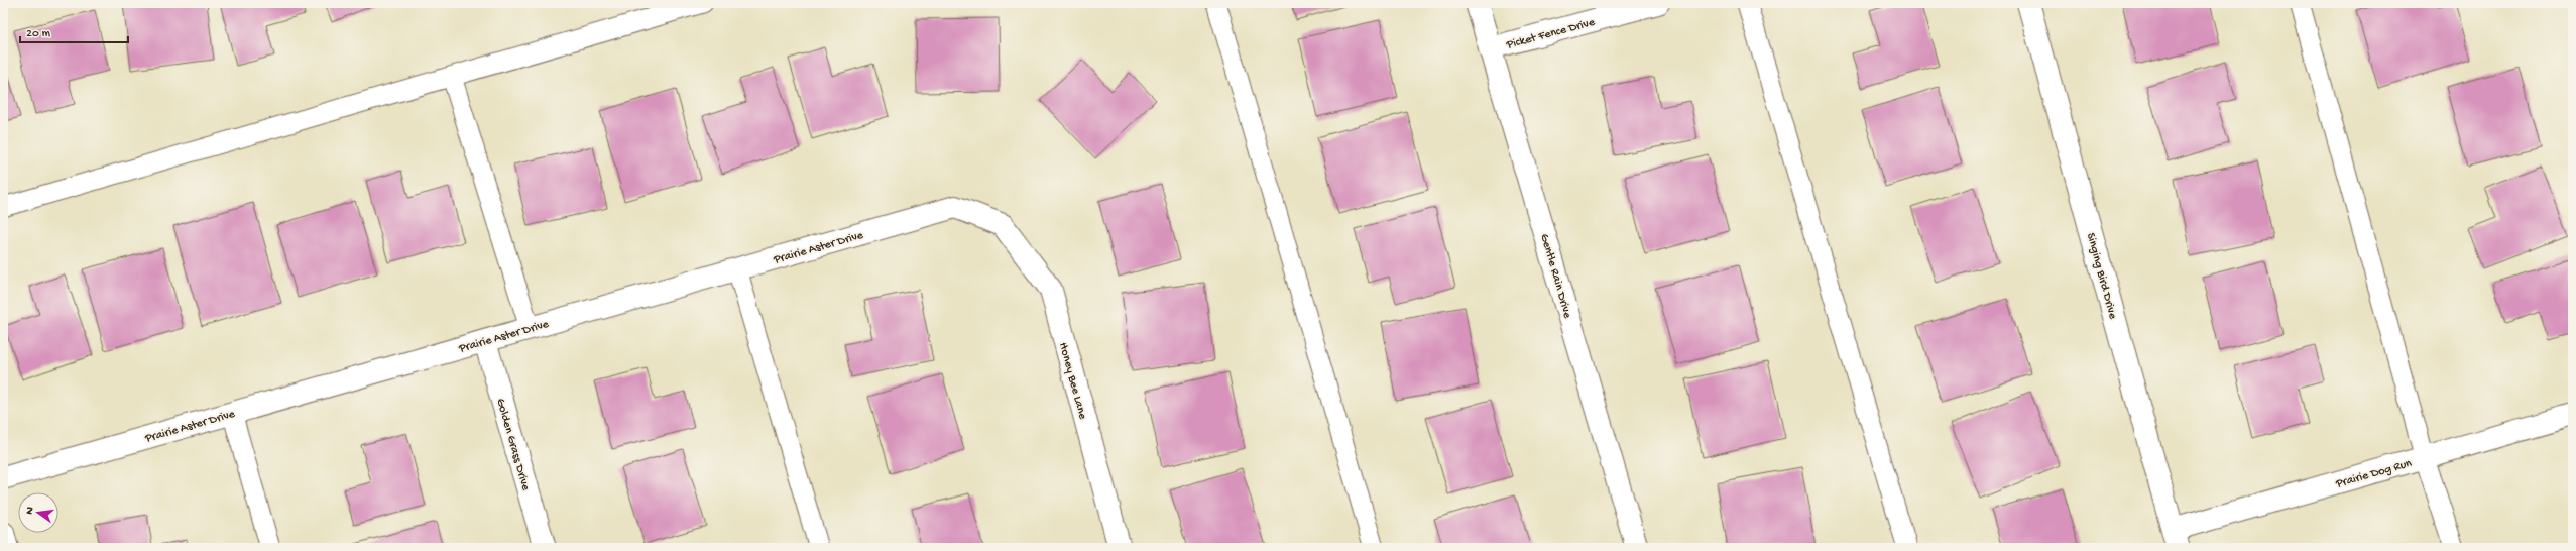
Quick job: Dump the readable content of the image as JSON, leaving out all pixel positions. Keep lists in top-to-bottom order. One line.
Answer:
{"streets":{"street":["Picket Fence Drive","Prairie Aster Drive","Gentle Rain Drive","Singing Bird Drive","Honey Bee Lane","Golden Grass Drive","Prairie Dog Run"]},"crossings":[["Picket Fence Drive","Gentle Rain Drive"],["Prairie Aster Drive","Honey Bee Lane"],["Prairie Aster Drive","Golden Grass Drive"],["Singing Bird Drive","Prairie Dog Run"]],"scale_bar":"20 m","north":"left"}
